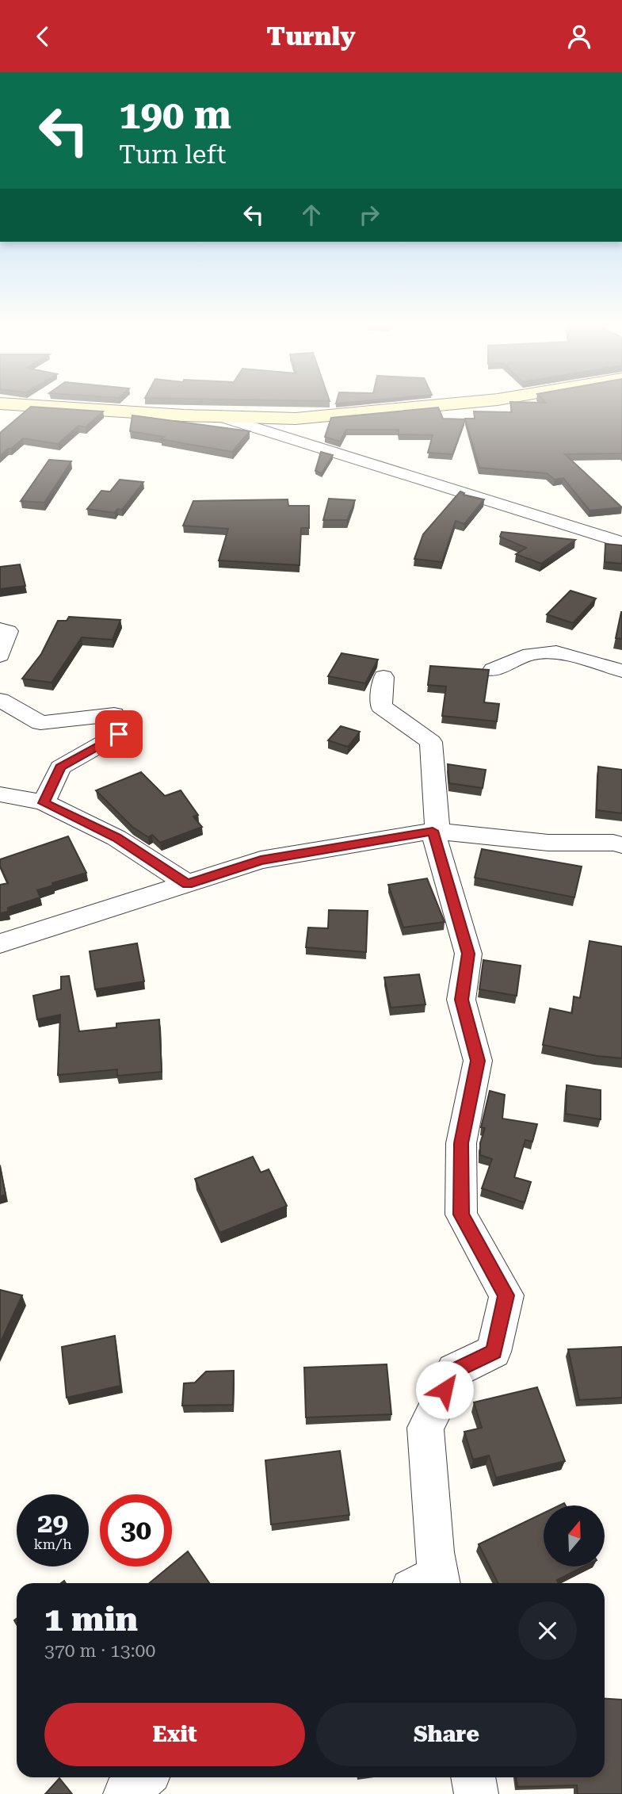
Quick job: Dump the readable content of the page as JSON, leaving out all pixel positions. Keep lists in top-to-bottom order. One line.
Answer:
{"north":"top","page":{"header":"Turnly","turn":["190 m","Turn left"],"speed":"29 km/h","limit":"30","heading":["1 min","370 m · 13:00"],"buttons":["Exit","Share"]}}
